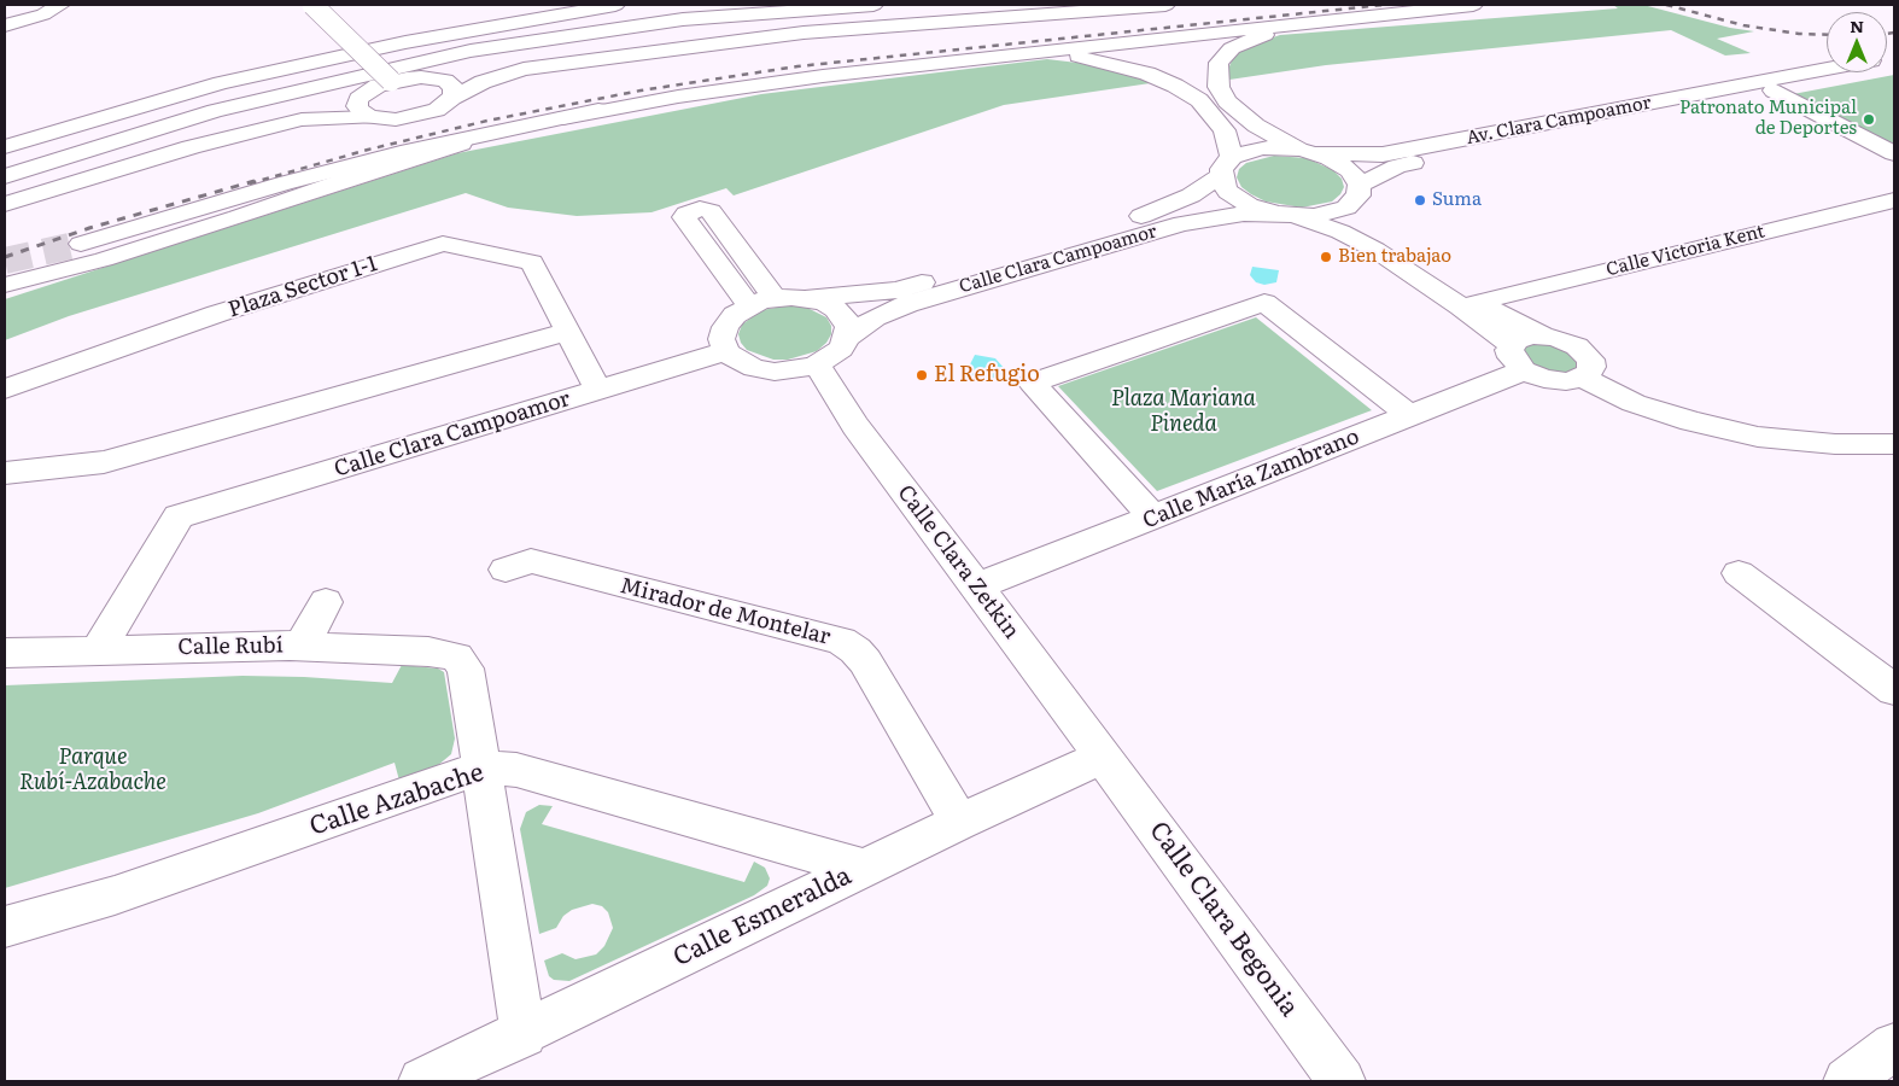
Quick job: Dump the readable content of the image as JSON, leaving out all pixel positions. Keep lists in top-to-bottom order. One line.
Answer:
{"streets":{"street":["Av. Clara Campoamor","Calle Victoria Kent","Calle Clara Campoamor","Plaza Sector 1-1","Calle María Zambrano","Calle Clara Zetkin","Mirador de Montelar","Calle Rubí","Calle Azabache","Calle Esmeralda","Calle Clara Begonia"]},"crossings":[["Av. Clara Campoamor","Calle Clara Campoamor"],["Calle Clara Campoamor","Plaza Sector 1-1"],["Calle Clara Campoamor","Calle Clara Zetkin"],["Calle Clara Campoamor","Calle Rubí"],["Calle María Zambrano","Calle Clara Zetkin"],["Calle Clara Zetkin","Calle Esmeralda"],["Calle Clara Zetkin","Calle Clara Begonia"],["Mirador de Montelar","Calle Esmeralda"],["Calle Rubí","Calle Azabache"],["Calle Azabache","Calle Esmeralda"],["Calle Esmeralda","Calle Clara Begonia"]],"parks":["Plaza Mariana Pineda","Parque Rubí-Azabache"],"places":["Patronato Municipal de Deportes","Suma","Bien trabajao","El Refugio"],"north":"top"}
